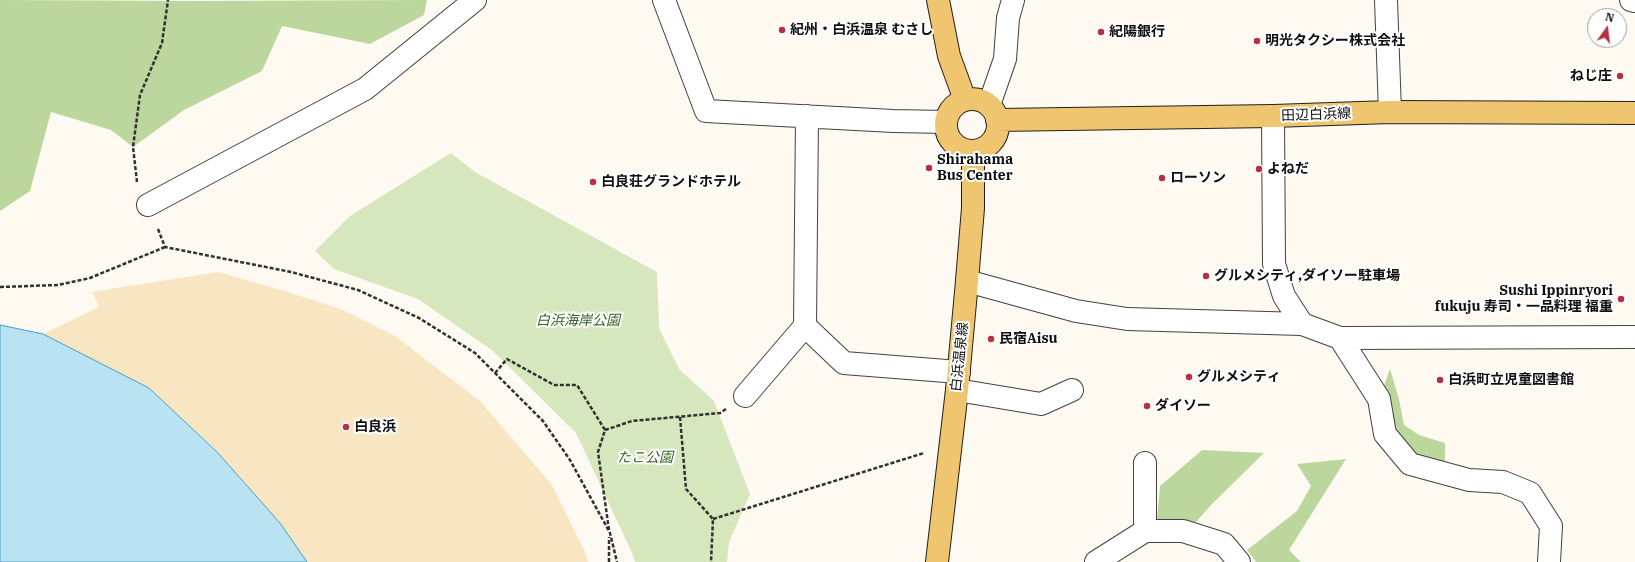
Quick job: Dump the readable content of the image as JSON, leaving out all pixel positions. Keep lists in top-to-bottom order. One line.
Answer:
{"streets":{"main road":["田辺白浜線","白浜温泉線"]},"crossings":[["田辺白浜線","白浜温泉線"]],"parks":["白浜海岸公園","たこ公園"],"places":["紀州・白浜温泉 むさし","紀陽銀行","明光タクシー株式会社","ねじ庄","Shirahama Bus Center","よねだ","ローソン","白良荘グランドホテル","グルメシティ,ダイソー駐車場","Sushi Ippinryori fukuju 寿司・一品料理 福重","民宿Aisu","グルメシティ","白浜町立児童図書館","ダイソー","白良浜"],"north":"top"}
